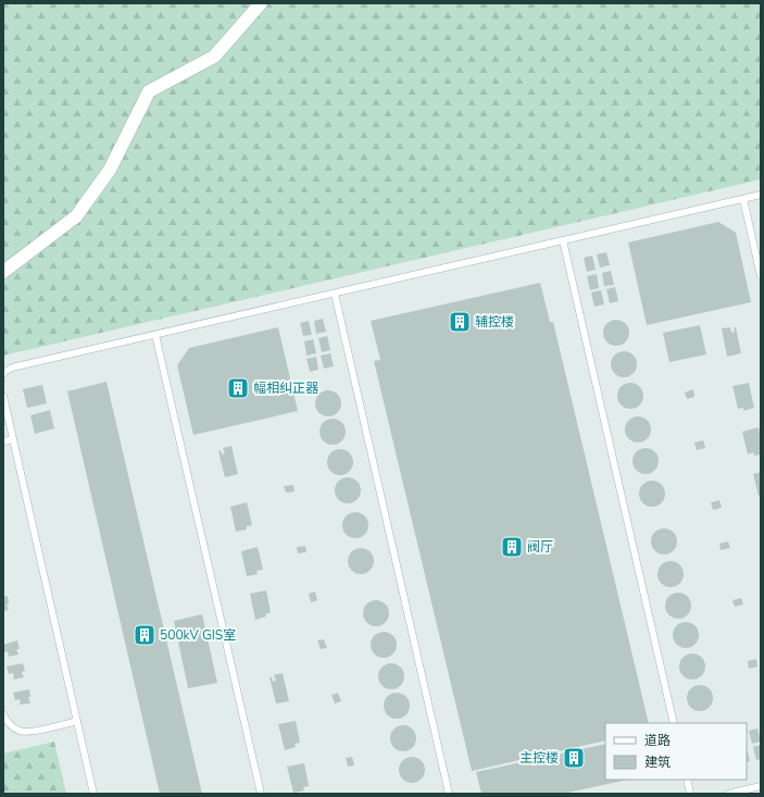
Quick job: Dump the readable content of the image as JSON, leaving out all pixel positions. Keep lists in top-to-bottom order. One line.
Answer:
{"places":{"building":["辅控楼","幅相纠正器","阀厅","500kV GIS室","主控楼"]},"legend":["道路","建筑"]}
